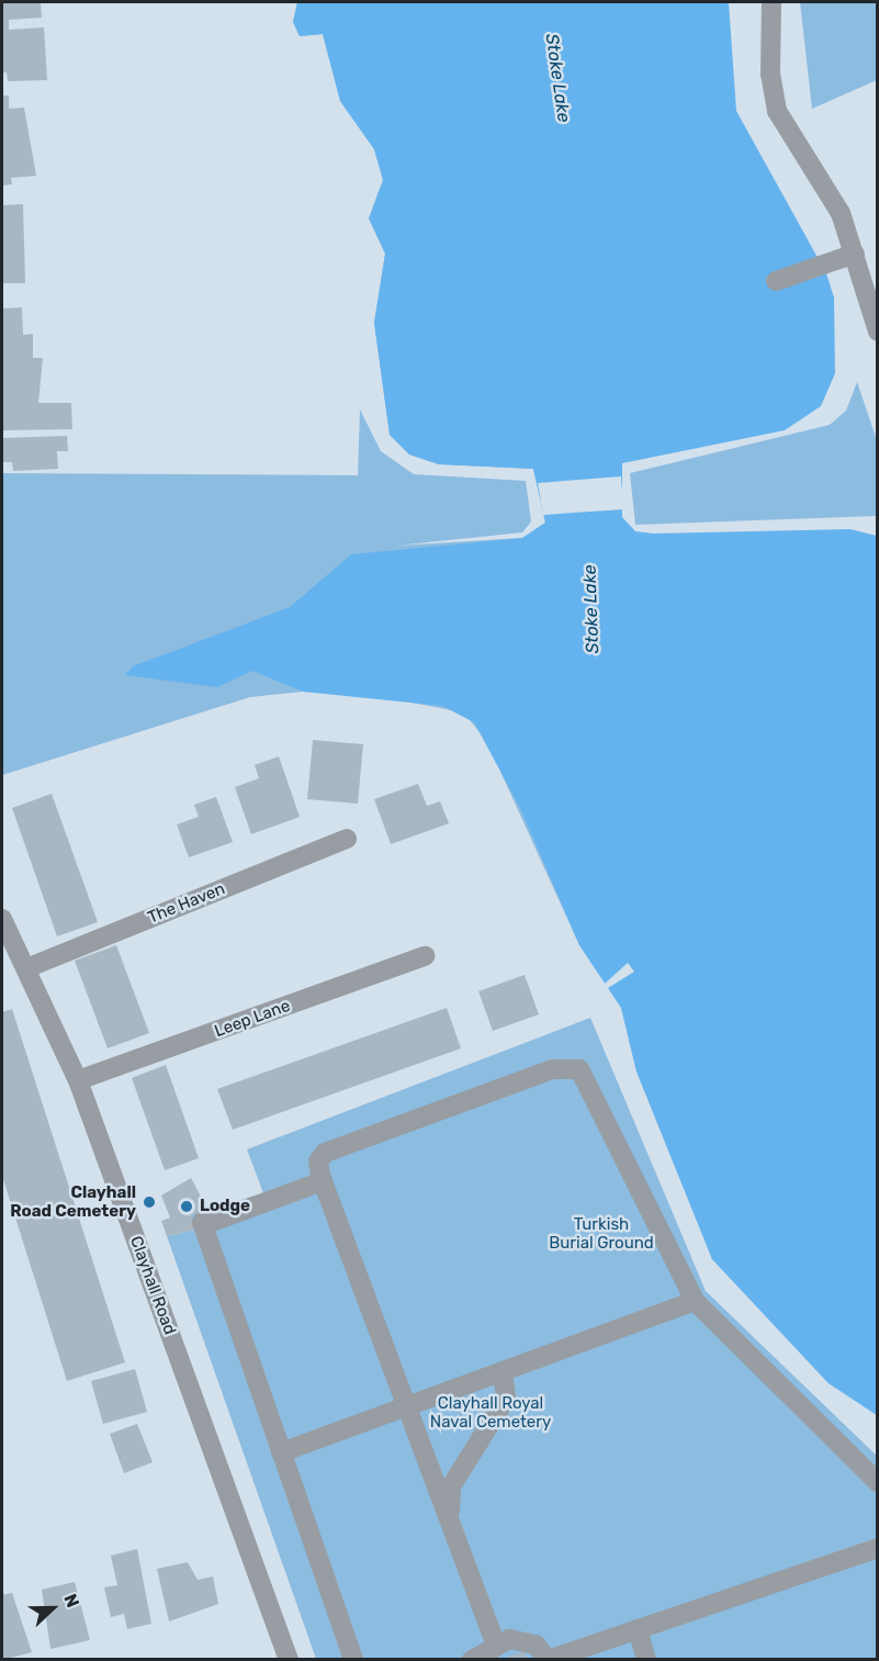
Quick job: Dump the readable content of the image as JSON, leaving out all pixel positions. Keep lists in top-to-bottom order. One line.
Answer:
{"streets":{"street":["The Haven","Leep Lane","Clayhall Road"]},"crossings":[["The Haven","Clayhall Road"],["Leep Lane","Clayhall Road"]],"water":["Stoke Lake"],"parks":["Turkish Burial Ground","Clayhall Royal Naval Cemetery"],"places":["Clayhall Road Cemetery","Lodge"],"north":"right"}
